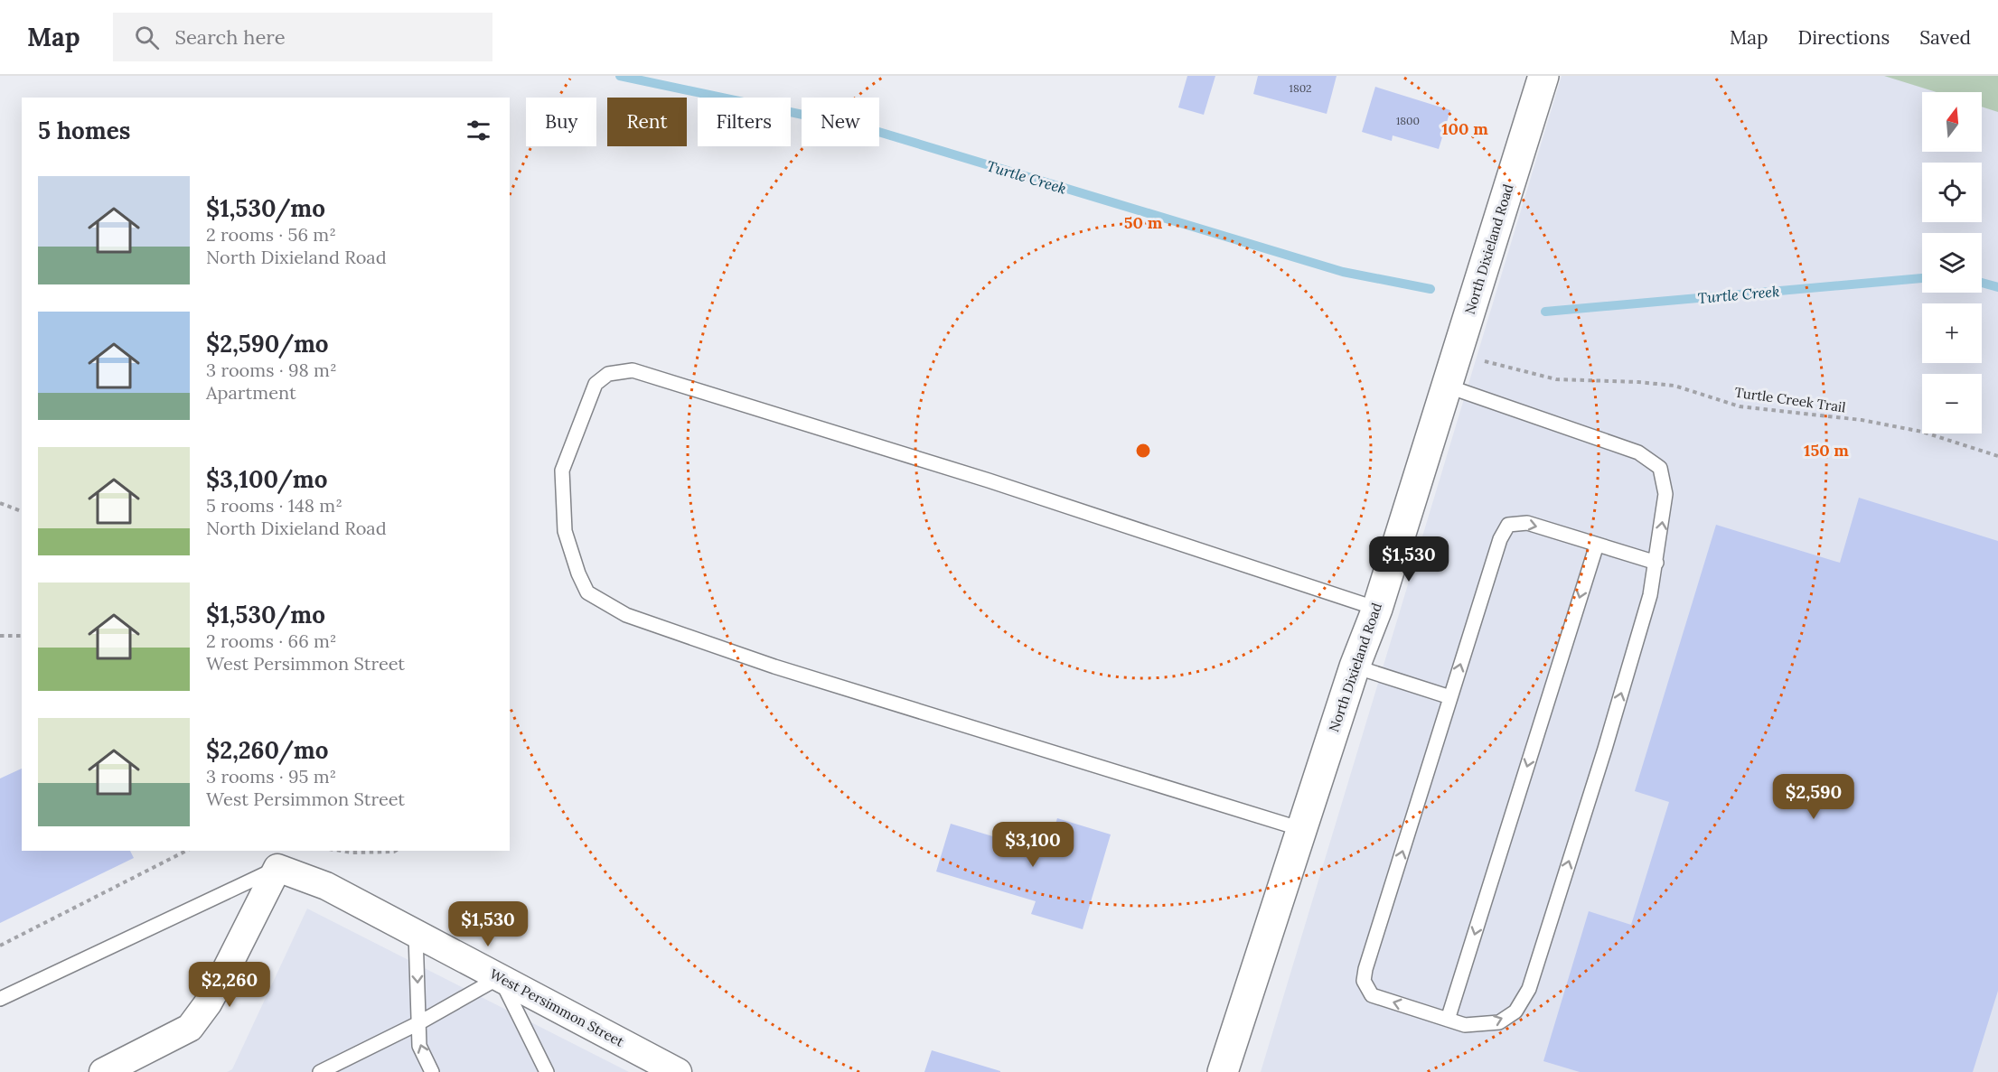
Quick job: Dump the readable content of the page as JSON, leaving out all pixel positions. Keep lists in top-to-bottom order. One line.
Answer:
{"streets":{"main road":["North Dixieland Road"],"street":["West Persimmon Street"],"path":["Turtle Creek Trail"]},"water":["Turtle Creek"],"house_numbers":["1802","1800"],"north":"top","page":{"header":"Map","search":"Search here","nav":["Map","Directions","Saved"],"map_buttons":["+","−"],"chip":["Buy","Rent","Filters","New"],"heading":"5 homes","list":[{"name":"$1,530/mo","note":"2 rooms · 56 m² · North Dixieland Road"},{"name":"$2,590/mo","note":"3 rooms · 98 m² · Apartment"},{"name":"$3,100/mo","note":"5 rooms · 148 m² · North Dixieland Road"},{"name":"$1,530/mo","note":"2 rooms · 66 m² · West Persimmon Street"},{"name":"$2,260/mo","note":"3 rooms · 95 m² · West Persimmon Street"}],"price":["$1,530","$2,590","$3,100","$1,530","$2,260"]},"rings":["100 m","50 m","150 m"]}
